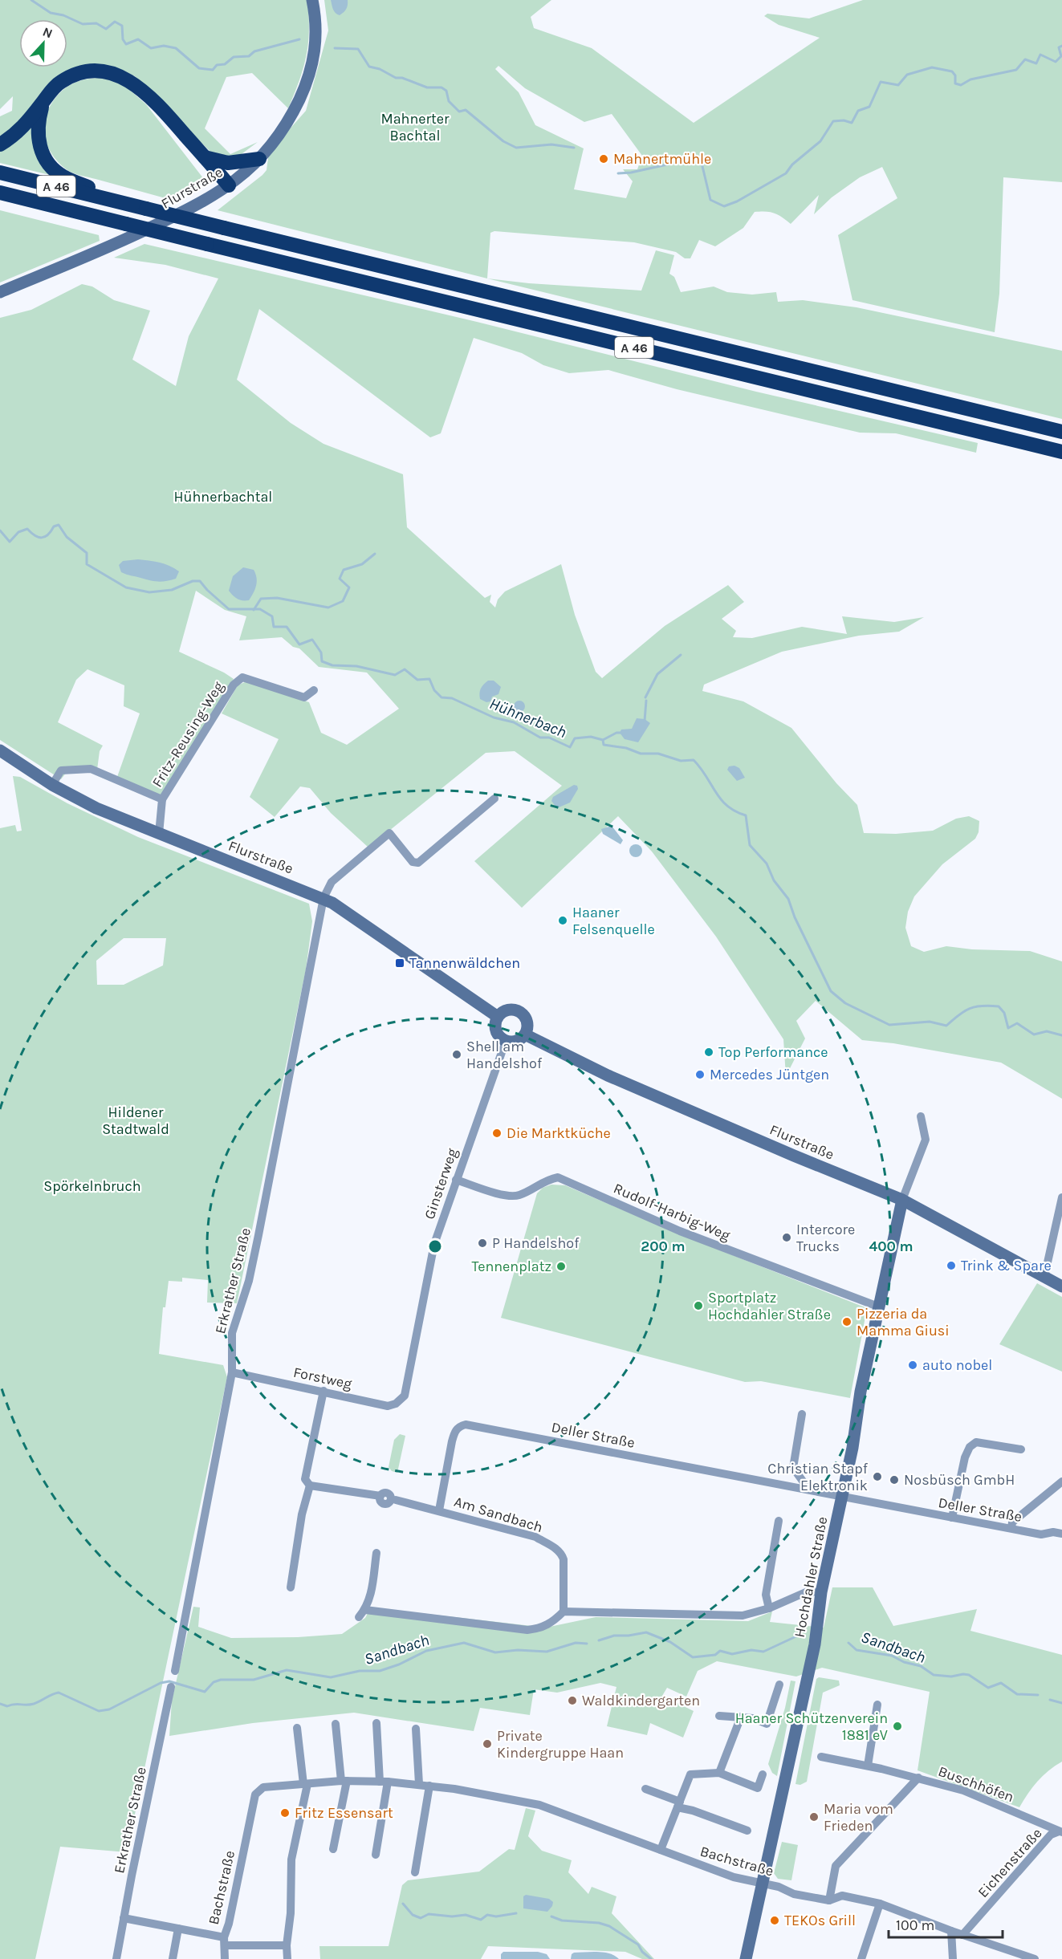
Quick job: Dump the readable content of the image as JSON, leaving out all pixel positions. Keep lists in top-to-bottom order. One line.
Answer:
{"streets":{"highway":["A 46"],"main road":["Flurstraße","Hochdahler Straße"],"street":["Fritz-Reusing-Weg","Ginsterweg","Rudolf-Harbig-Weg","Erkrather Straße","Forstweg","Deller Straße","Am Sandbach","Buschhöfen","Bachstraße","Eichenstraße"]},"crossings":[["Flurstraße","Fritz-Reusing-Weg"],["Flurstraße","Ginsterweg"],["Flurstraße","Erkrather Straße"],["Flurstraße","Hochdahler Straße"],["Ginsterweg","Rudolf-Harbig-Weg"],["Ginsterweg","Forstweg"],["Rudolf-Harbig-Weg","Hochdahler Straße"],["Erkrather Straße","Forstweg"],["Erkrather Straße","Bachstraße"],["Deller Straße","Am Sandbach"],["Deller Straße","Hochdahler Straße"],["Hochdahler Straße","Bachstraße"],["Buschhöfen","Bachstraße"],["Buschhöfen","Eichenstraße"],["Bachstraße","Eichenstraße"]],"water":["Hühnerbach","Sandbach"],"parks":["Mahnerter Bachtal","Hühnerbachtal","Hildener Stadtwald","Spörkelnbruch"],"places":{"other":["Mahnertmühle","Haaner Felsenquelle","Top Performance","Shell am Handelshof","Mercedes Jüntgen","Die Marktküche","Intercore Trucks","P Handelshof","Trink & Spare","Tennenplatz","Sportplatz Hochdahler Straße","Pizzeria da Mamma Giusi","auto nobel","Christian Stapf Elektronik","Nosbüsch GmbH","Waldkindergarten","Haaner Schützenverein 1881 eV","Private Kindergruppe Haan","Fritz Essensart","Maria vom Frieden","TEKOs Grill"],"transit":["Tannenwäldchen"]},"scale_bar":"100 m","north":"top","rings":["200 m","400 m"]}
